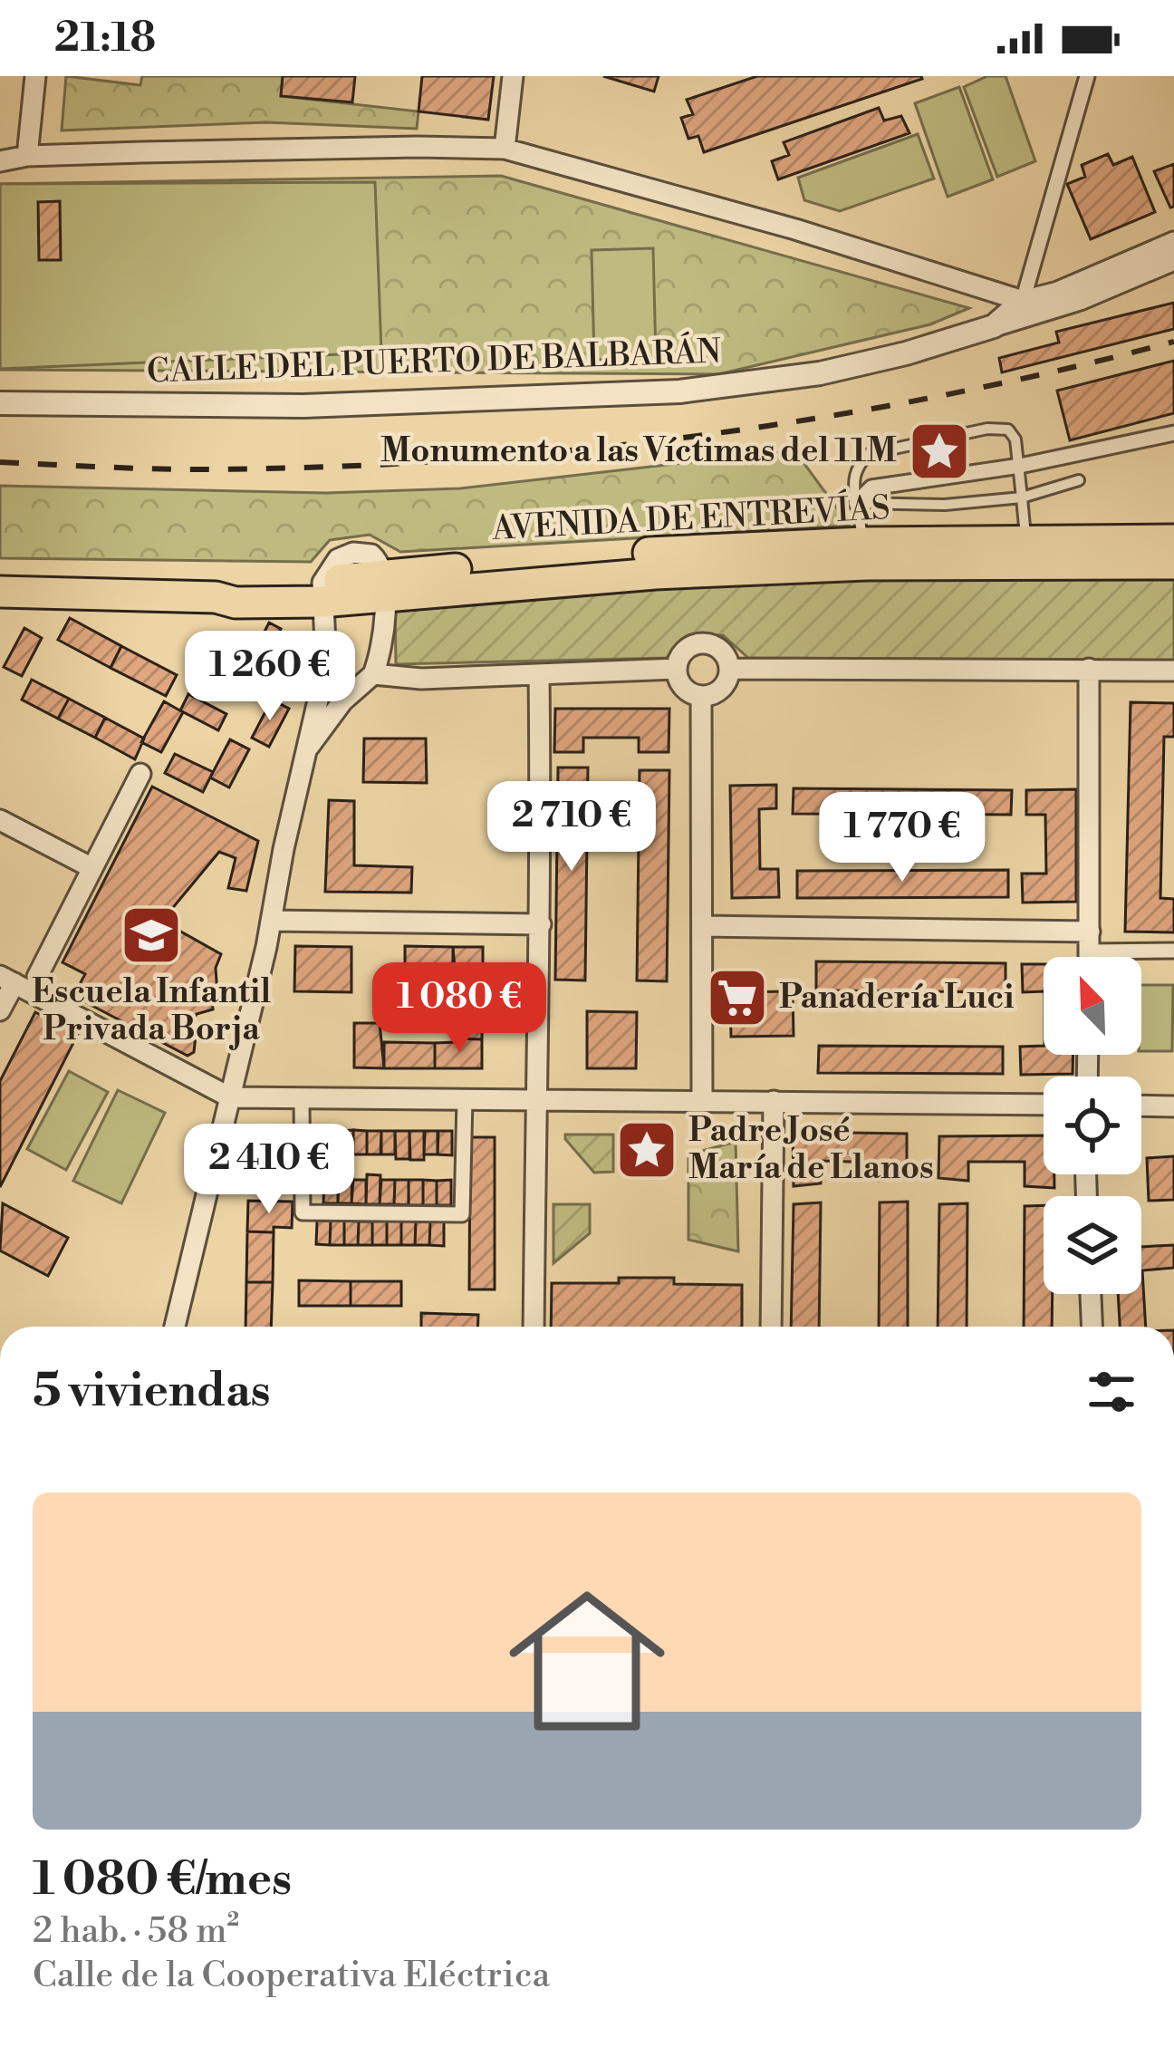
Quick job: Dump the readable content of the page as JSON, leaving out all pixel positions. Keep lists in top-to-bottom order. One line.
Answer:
{"streets":{"main road":["AVENIDA DE ENTREVÍAS"],"street":["CALLE DEL PUERTO DE BALBARÁN"]},"places":{"place":["Monumento a las Víctimas del 11M","Padre José María de Llanos"],"school or university":["Escuela Infantil Privada Borja"],"supermarket":["Panadería Luci"]},"north":"top left","page":{"status":"21:18","price":["1 260 €","2 710 €","1 770 €","1 080 €","2 410 €"],"heading":"5 viviendas","list":[{"name":"1 080 €/mes","note":"2 hab. · 58 m² · Calle de la Cooperativa Eléctrica"}]}}
